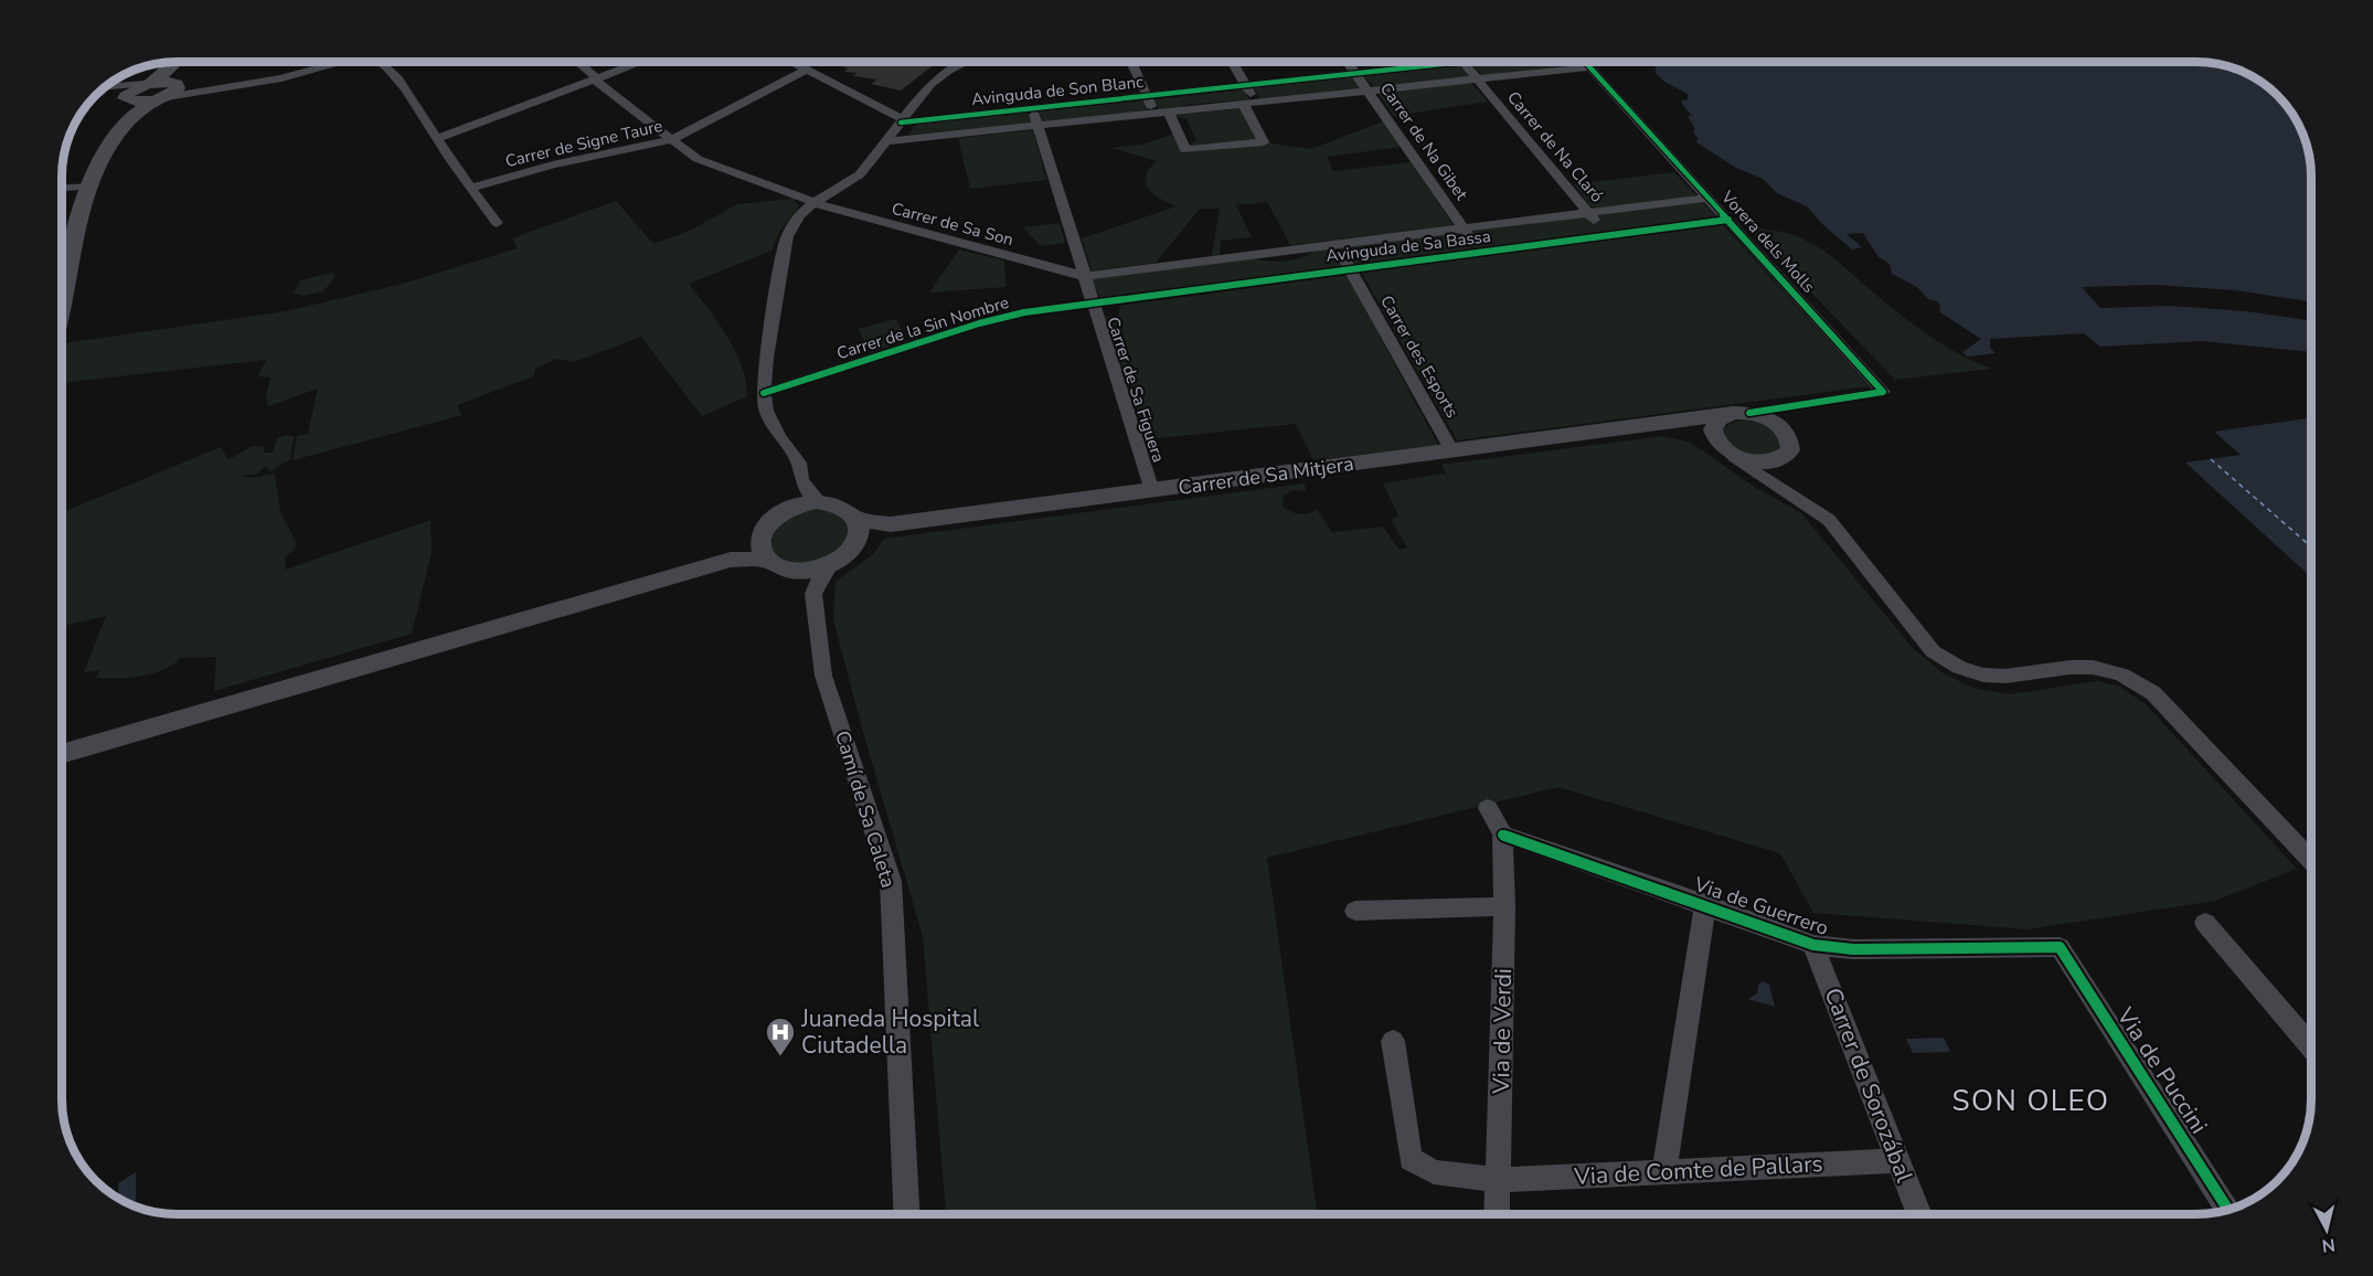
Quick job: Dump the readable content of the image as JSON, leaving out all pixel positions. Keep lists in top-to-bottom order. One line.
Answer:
{"streets":{"street":["Avinguda de Son Blanc","Carrer de Na Gibet","Carrer de Signe Taure","Carrer de Na Claró","Carrer de Sa Son","Vorera dels Molls","Avinguda de Sa Bassa","Carrer de la Sin Nombre","Carrer des Esports","Carrer de Sa Figuera","Carrer de Sa Mitjera","Camí de Sa Caleta","Via de Guerrero","Via de Verdi","Via de Puccini","Carrer de Sorozábal","Via de Comte de Pallars"]},"crossings":[["Avinguda de Son Blanc","Carrer de Na Gibet"],["Avinguda de Son Blanc","Carrer de Na Claró"],["Avinguda de Son Blanc","Vorera dels Molls"],["Avinguda de Son Blanc","Carrer de Sa Figuera"],["Carrer de Na Gibet","Avinguda de Sa Bassa"],["Carrer de Signe Taure","Carrer de Sa Son"],["Carrer de Na Claró","Avinguda de Sa Bassa"],["Carrer de Sa Son","Avinguda de Sa Bassa"],["Carrer de Sa Son","Carrer de Sa Figuera"],["Vorera dels Molls","Avinguda de Sa Bassa"],["Avinguda de Sa Bassa","Carrer de la Sin Nombre"],["Avinguda de Sa Bassa","Carrer des Esports"],["Avinguda de Sa Bassa","Carrer de Sa Figuera"],["Carrer de la Sin Nombre","Carrer de Sa Figuera"],["Carrer des Esports","Carrer de Sa Mitjera"],["Carrer de Sa Figuera","Carrer de Sa Mitjera"],["Via de Guerrero","Via de Verdi"],["Via de Guerrero","Via de Puccini"],["Via de Guerrero","Carrer de Sorozábal"],["Via de Verdi","Via de Comte de Pallars"],["Carrer de Sorozábal","Via de Comte de Pallars"]],"districts":["SON OLEO"],"places":{"hospital":["Juaneda Hospital Ciutadella"]},"north":"bottom"}
